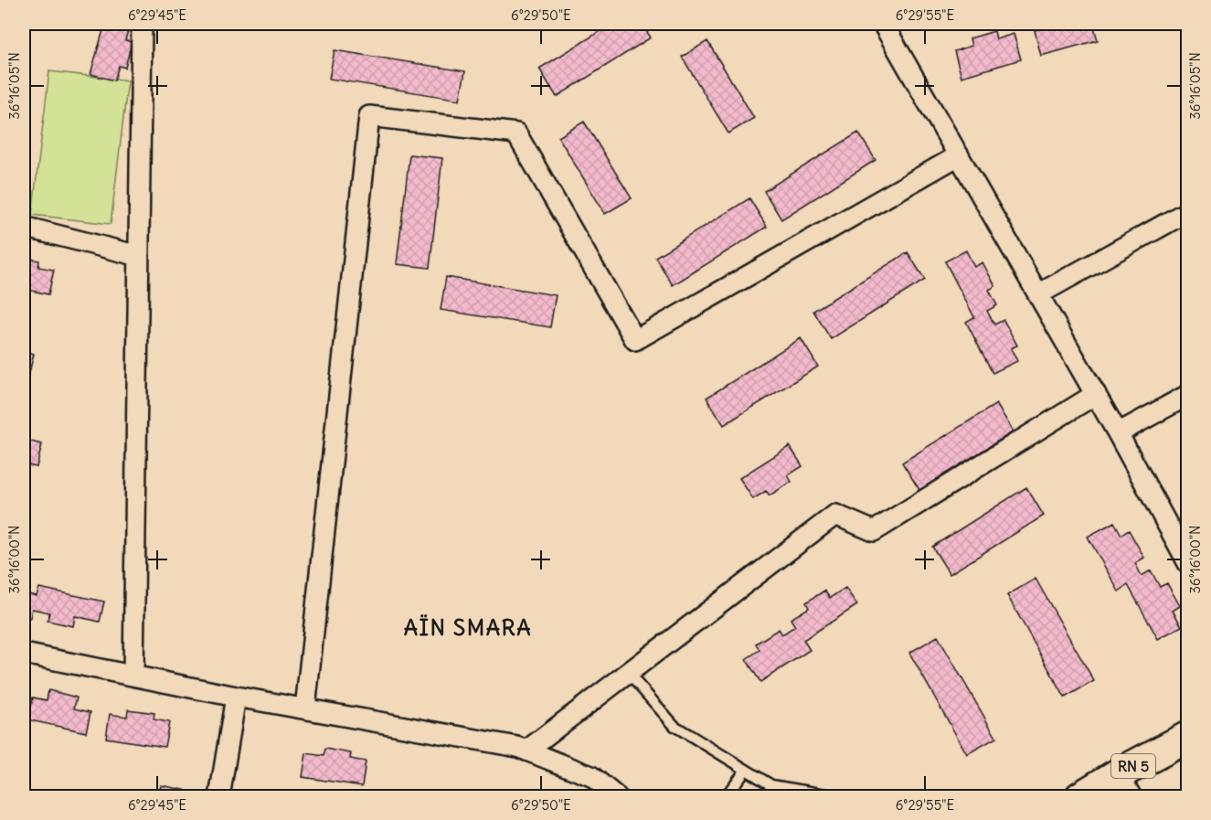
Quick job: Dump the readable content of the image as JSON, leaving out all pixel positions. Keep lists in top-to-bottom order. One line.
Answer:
{"streets":{"main road":["RN 5"]},"districts":["AÏN SMARA"],"coordinates":["6°29'45\"E","6°29'50\"E","6°29'55\"E","36°16'05\"N","36°16'00\"N"]}
